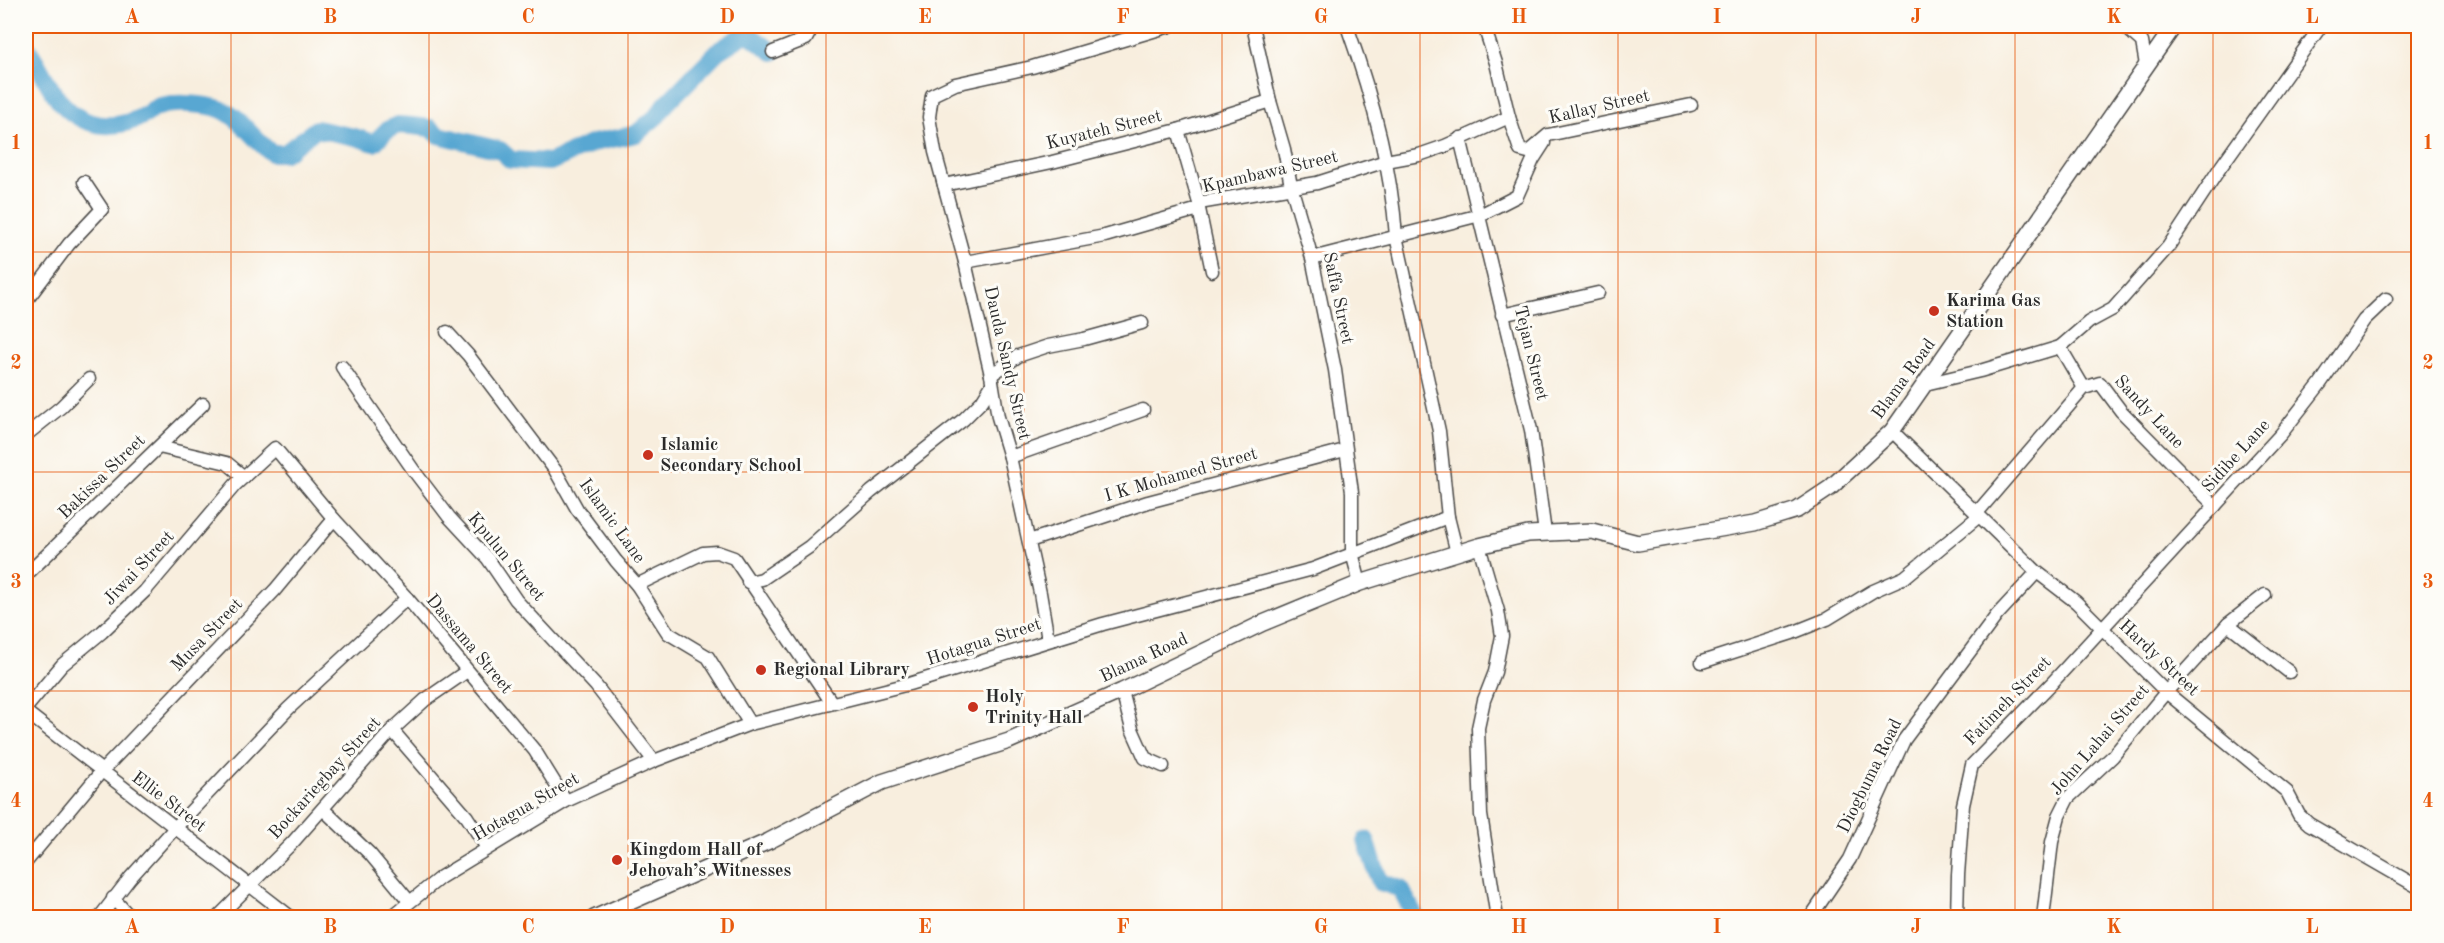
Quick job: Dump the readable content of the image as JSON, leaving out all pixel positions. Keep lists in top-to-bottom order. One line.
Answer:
{"streets":{"street":["Kallay Street","Kuyateh Street","Kpambawa Street","Saffa Street","Tejan Street","Dauda Sandy Street","Blama Road","Sandy Lane","Sidibe Lane","I K Mohamed Street","Bakissa Street","Islamic Lane","Kpulun Street","Jiwai Street","Musa Street","Hotagua Street","Dassama Street","Hardy Street","Fatimeh Street","John Lahai Street","Diogbuma Road","Bockariegbay Street","Ellie Street"]},"crossings":[["Kallay Street","Kpambawa Street"],["Kuyateh Street","Saffa Street"],["Kuyateh Street","Dauda Sandy Street"],["Kpambawa Street","Saffa Street"],["Kpambawa Street","Tejan Street"],["Kpambawa Street","Dauda Sandy Street"],["Saffa Street","Blama Road"],["Saffa Street","I K Mohamed Street"],["Saffa Street","Hotagua Street"],["Tejan Street","Blama Road"],["Dauda Sandy Street","I K Mohamed Street"],["Dauda Sandy Street","Hotagua Street"],["Blama Road","Hardy Street"],["Sandy Lane","Sidibe Lane"],["Sidibe Lane","Hardy Street"],["Sidibe Lane","Fatimeh Street"],["Islamic Lane","Hotagua Street"],["Kpulun Street","Hotagua Street"],["Jiwai Street","Dassama Street"],["Jiwai Street","Ellie Street"],["Musa Street","Dassama Street"],["Musa Street","Ellie Street"],["Hotagua Street","Dassama Street"],["Dassama Street","Bockariegbay Street"],["Hardy Street","Fatimeh Street"],["Hardy Street","John Lahai Street"],["Hardy Street","Diogbuma Road"],["Bockariegbay Street","Ellie Street"]],"places":["Karima Gas Station","Islamic Secondary School","Regional Library","Holy Trinity Hall","Kingdom Hall of Jehovah’s Witnesses"],"grid":{"columns":["A","B","C","D","E","F","G","H","I","J","K","L"],"rows":["1","2","3","4"]}}
